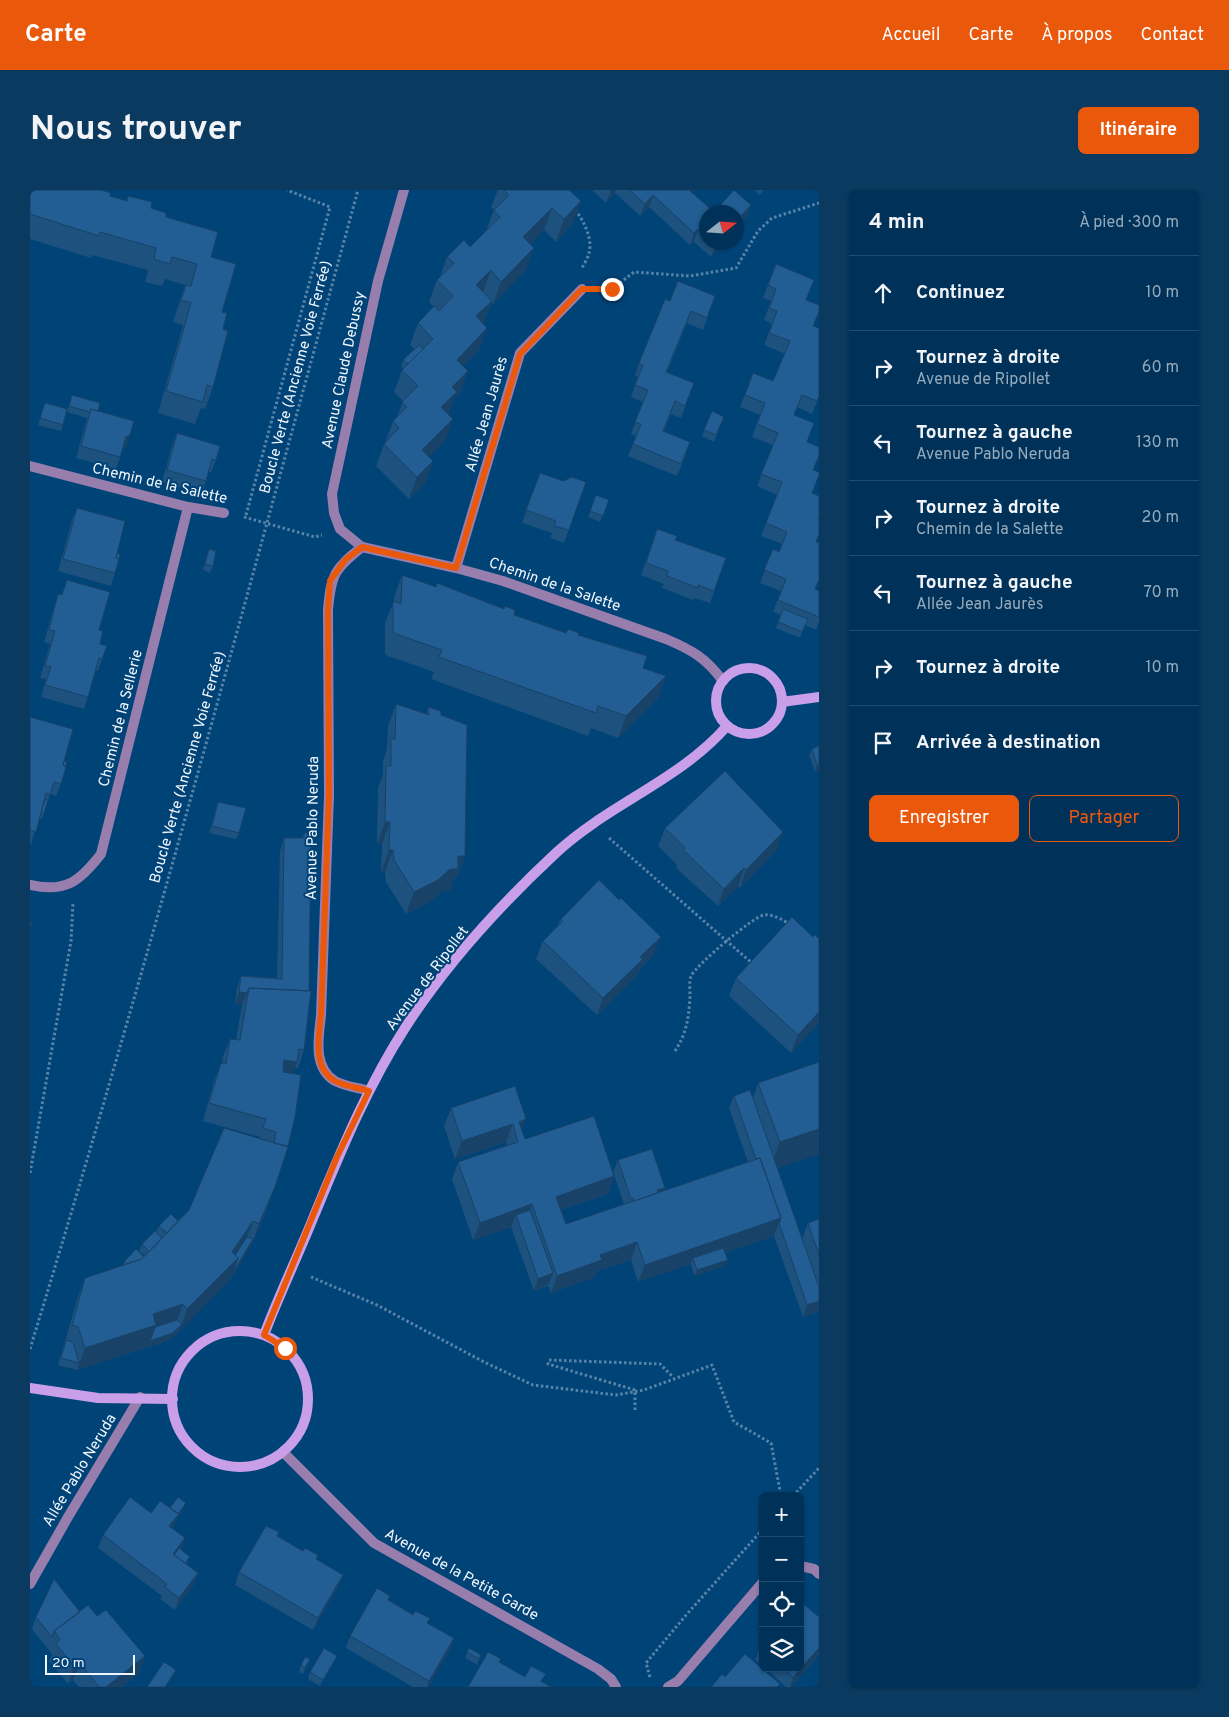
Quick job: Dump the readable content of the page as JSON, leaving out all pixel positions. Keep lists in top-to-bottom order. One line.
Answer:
{"streets":{"street":["Avenue Claude Debussy","Allée Jean Jaurès","Chemin de la Salette","Chemin de la Sellerie","Avenue Pablo Neruda","Avenue de Ripollet","Allée Pablo Neruda","Avenue de la Petite Garde"],"path":["Boucle Verte (Ancienne Voie Ferrée)"]},"crossings":[["Avenue Claude Debussy","Chemin de la Salette"],["Avenue Claude Debussy","Avenue Pablo Neruda"],["Boucle Verte (Ancienne Voie Ferrée)","Chemin de la Salette"],["Allée Jean Jaurès","Chemin de la Salette"],["Chemin de la Salette","Chemin de la Sellerie"],["Chemin de la Salette","Avenue Pablo Neruda"],["Chemin de la Salette","Avenue de Ripollet"],["Avenue Pablo Neruda","Avenue de Ripollet"],["Avenue de Ripollet","Avenue de la Petite Garde"]],"scale_bar":"20 m","north":"right","page":{"header":"Carte","nav":["Accueil","Carte","À propos","Contact"],"buttons":["Itinéraire",["Enregistrer","Partager"]],"title":"Nous trouver","heading":["4 min","À pied · 300 m"],"list":[["Continuez","10 m"],["Tournez à droite","Avenue de Ripollet","60 m"],["Tournez à gauche","Avenue Pablo Neruda","130 m"],["Tournez à droite","Chemin de la Salette","20 m"],["Tournez à gauche","Allée Jean Jaurès","70 m"],["Tournez à droite","10 m"],"Arrivée à destination"],"map_buttons":["+","−"],"scale":"20 m"}}
